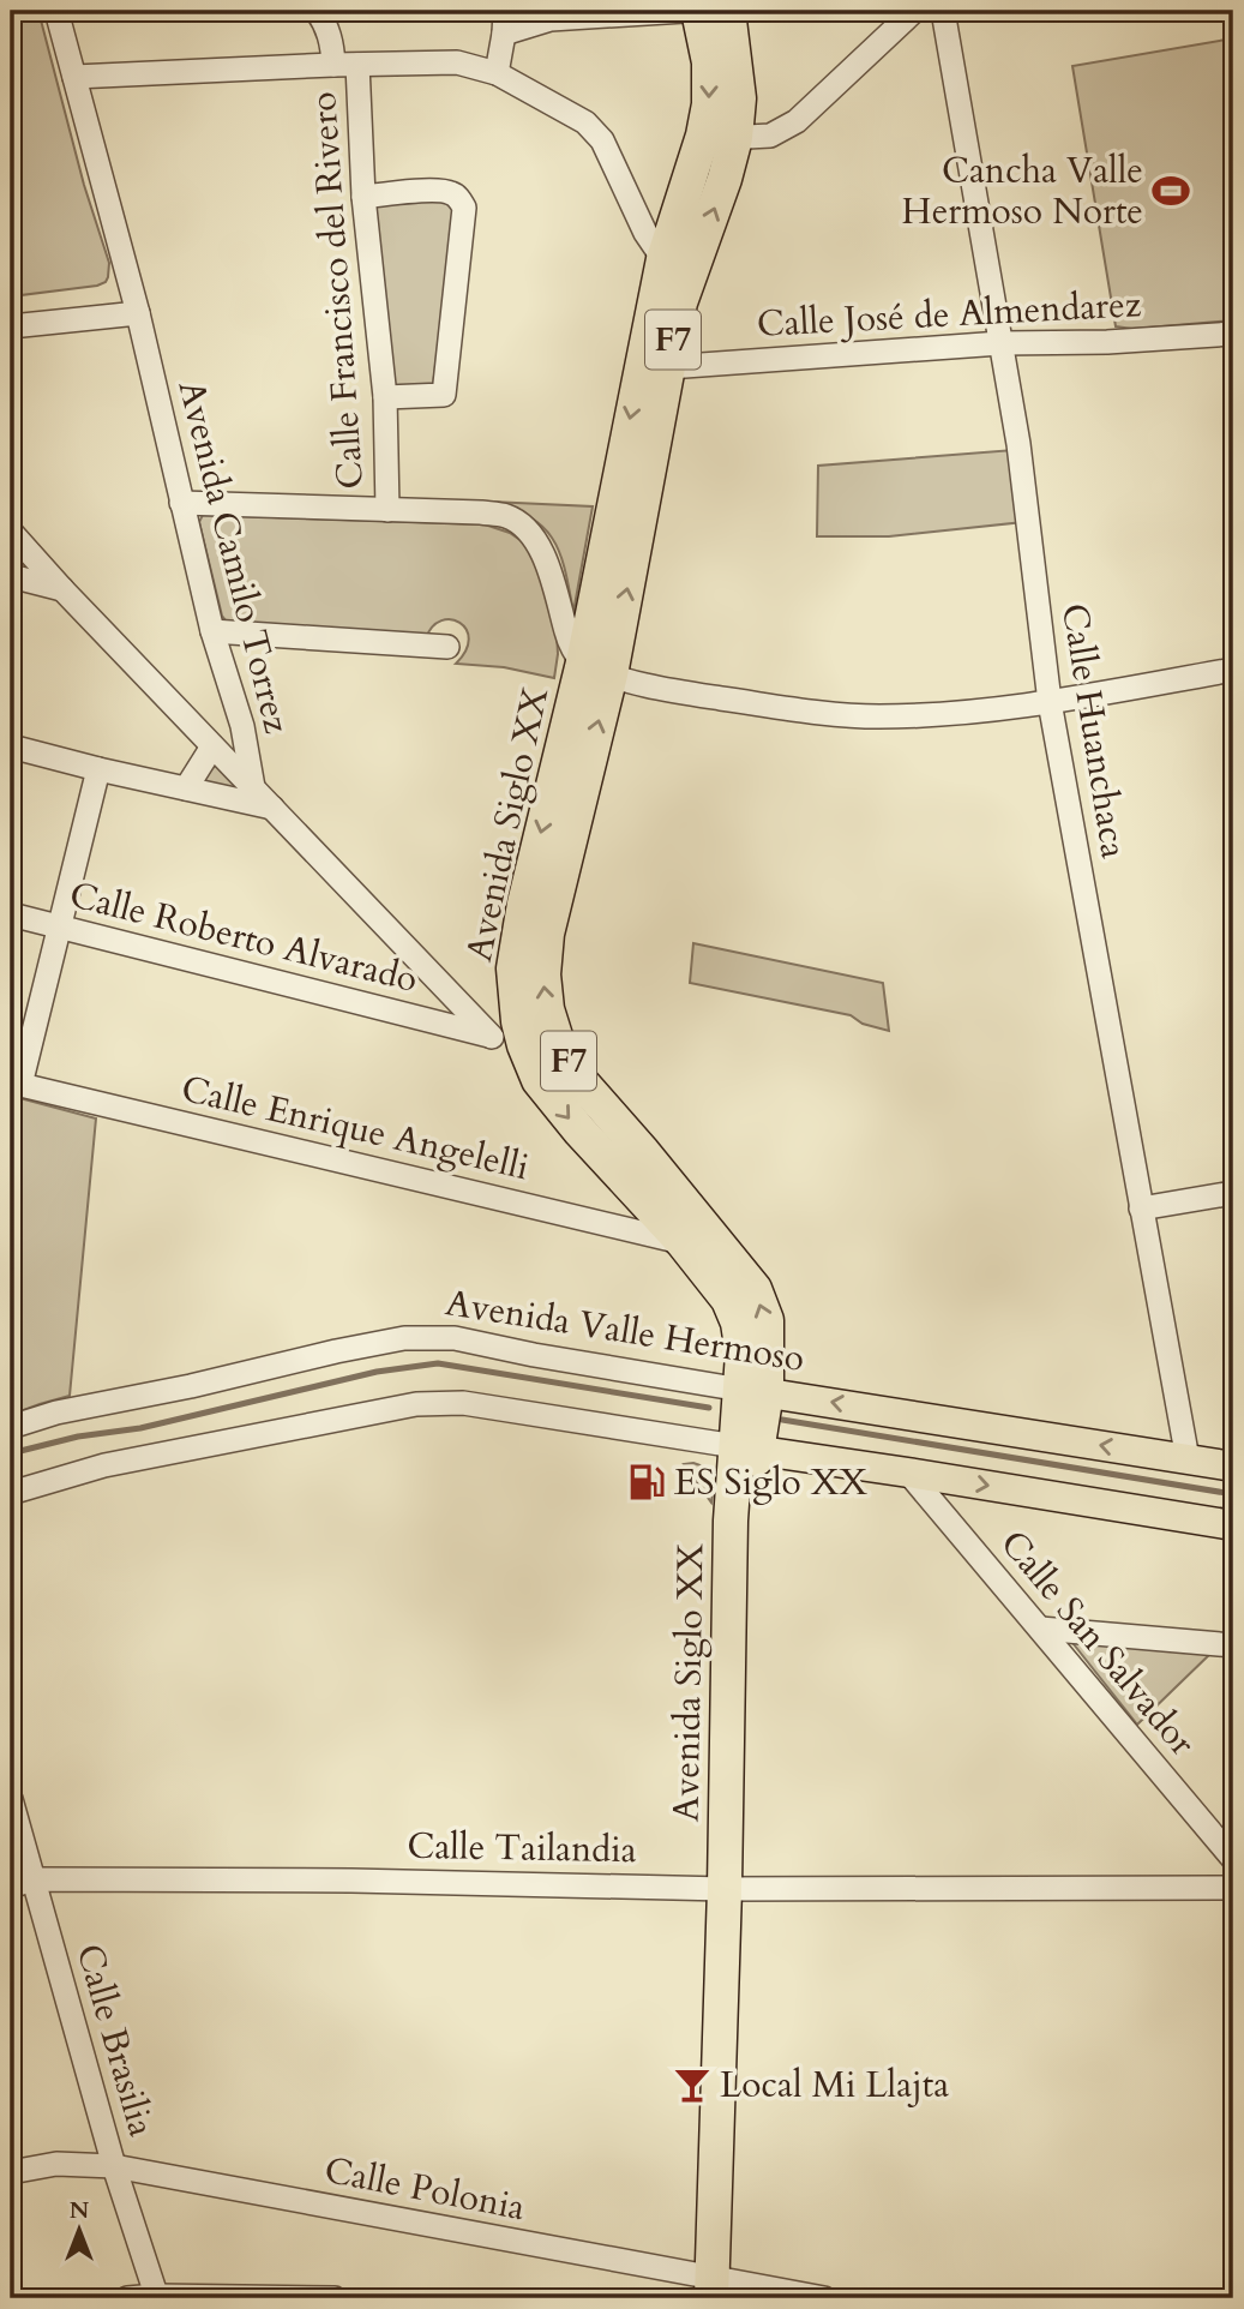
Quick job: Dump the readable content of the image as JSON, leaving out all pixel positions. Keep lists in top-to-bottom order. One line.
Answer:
{"streets":{"highway":["F7","Avenida Siglo XX"],"main road":["Avenida Valle Hermoso"],"street":["Calle Francisco del Rivero","Calle José de Almendarez","Avenida Camilo Torrez","Calle Huanchaca","Calle Roberto Alvarado","Calle Enrique Angelelli","Calle San Salvador","Calle Tailandia","Calle Brasilia","Calle Polonia"]},"crossings":[["Calle José de Almendarez","Calle Huanchaca"],["Calle José de Almendarez","Avenida Siglo XX"],["Avenida Camilo Torrez","Calle Roberto Alvarado"],["Calle Huanchaca","Avenida Valle Hermoso"],["Avenida Siglo XX","Calle Roberto Alvarado"],["Avenida Siglo XX","Calle Enrique Angelelli"],["Avenida Siglo XX","Avenida Valle Hermoso"],["Avenida Siglo XX","Calle Tailandia"],["Avenida Siglo XX","Calle Polonia"],["Calle Tailandia","Calle Brasilia"],["Calle Brasilia","Calle Polonia"]],"places":{"sports":["Cancha Valle Hermoso Norte"],"fuel station":["ES Siglo XX"],"bar":["Local Mi Llajta"]},"north":"top"}
